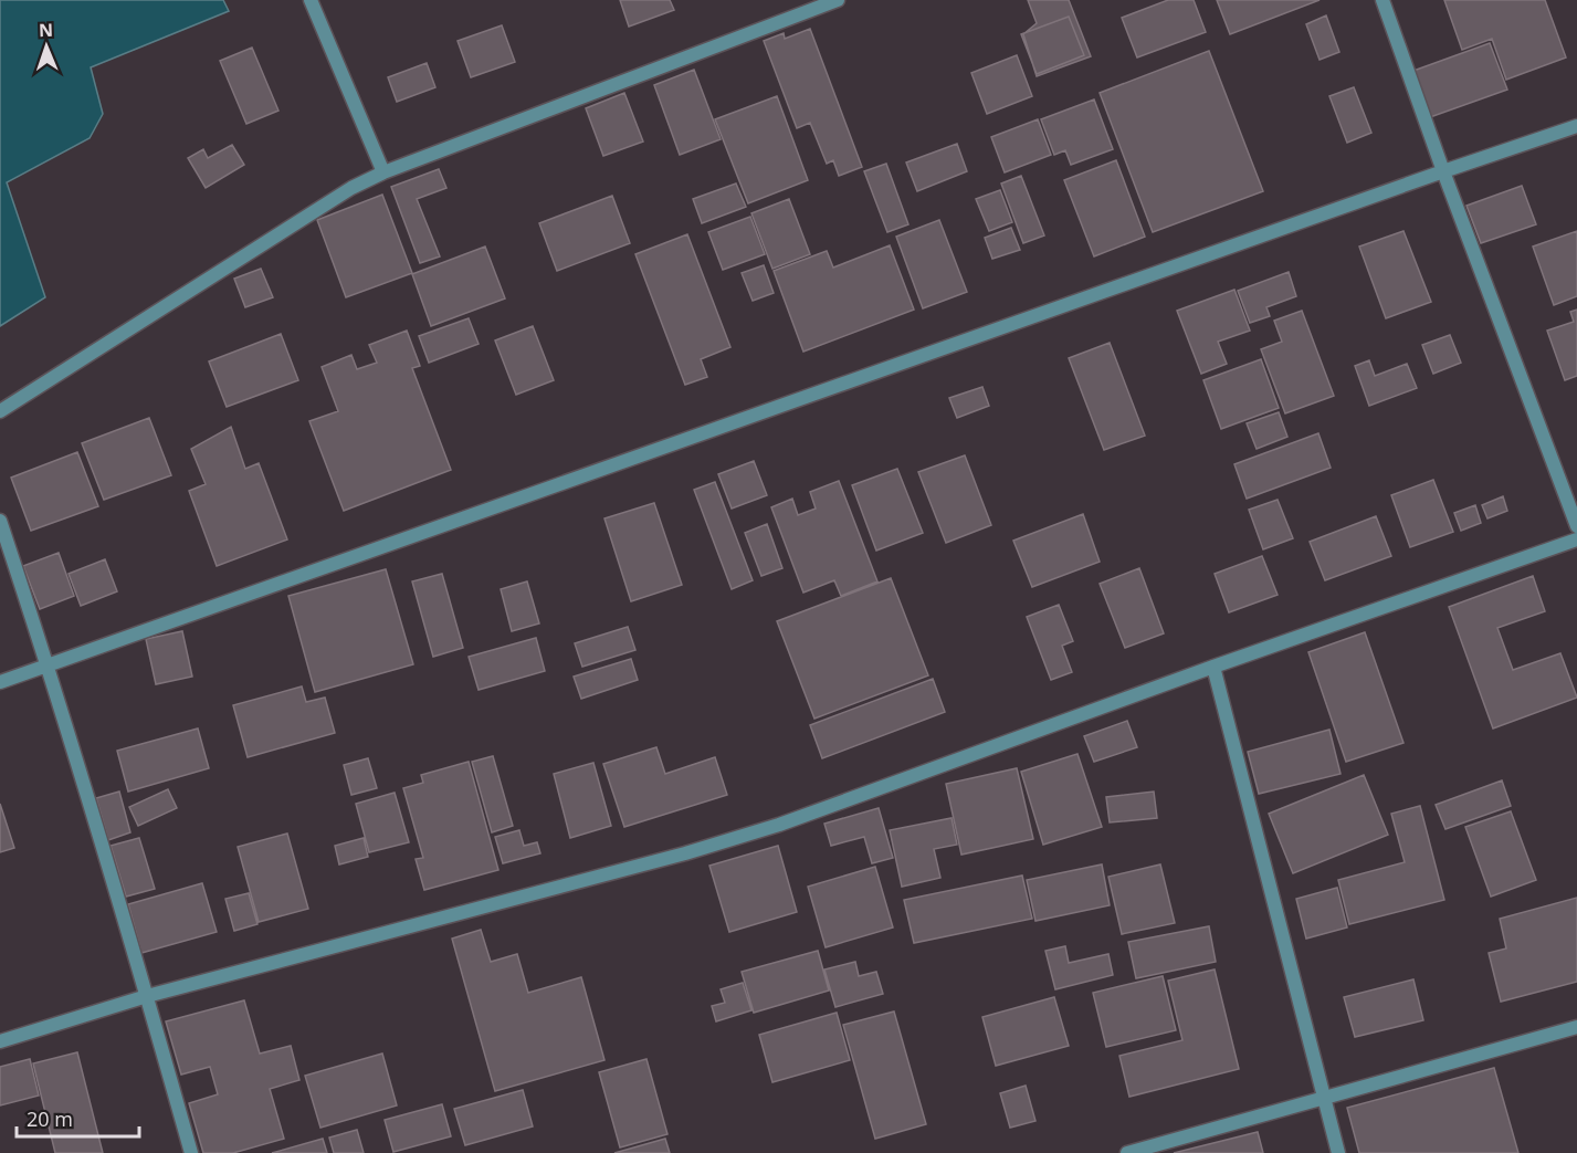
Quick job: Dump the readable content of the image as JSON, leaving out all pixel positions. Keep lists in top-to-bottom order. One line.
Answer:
{"scale_bar":"20 m","north":"top"}
